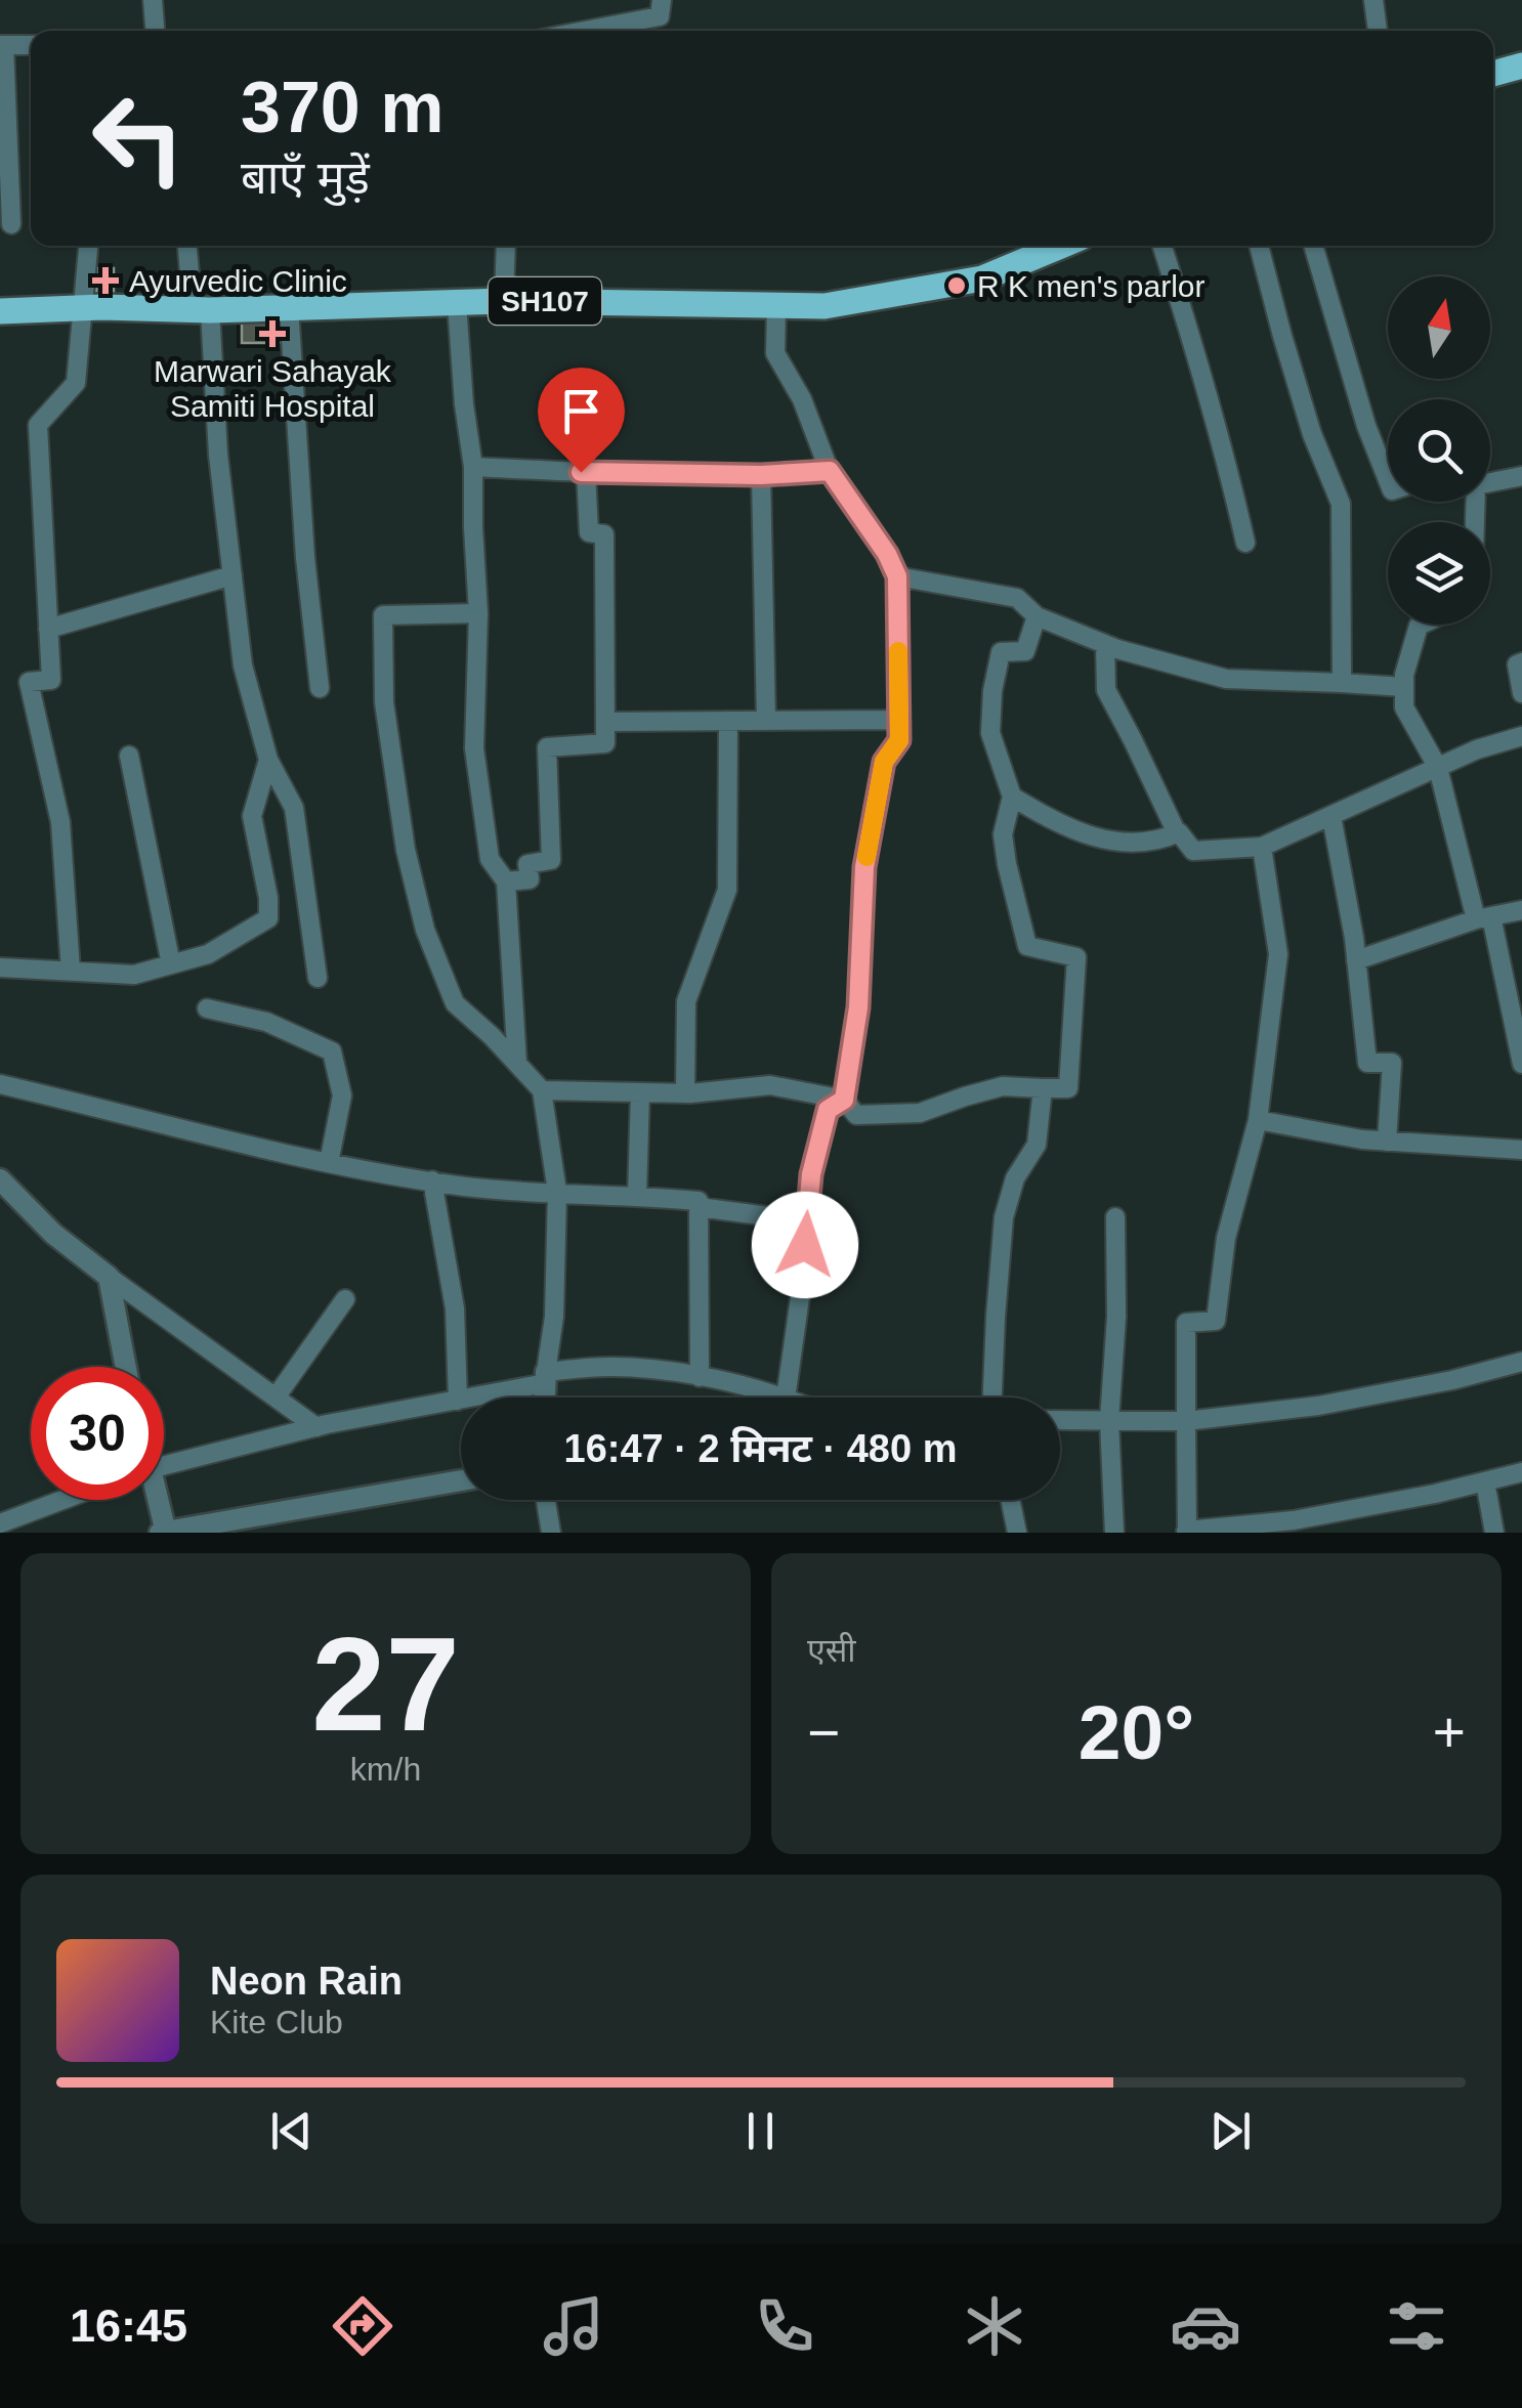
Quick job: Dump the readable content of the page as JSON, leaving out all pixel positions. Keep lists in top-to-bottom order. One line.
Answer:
{"streets":{"main road":["SH107"]},"places":{"health":["Ayurvedic Clinic","Marwari Sahayak Samiti Hospital"],"other":["R K men's parlor"]},"north":"top","page":{"turn":["370 m","बाएँ मुड़ें"],"limit":"30","trip":"16:47 · 2 मिनट · 480 m","tile":[["27","km/h"],"एसी"],"heat":["−","20°","+"],"song":["Neon Rain","Kite Club"],"tabs":"16:45"}}
